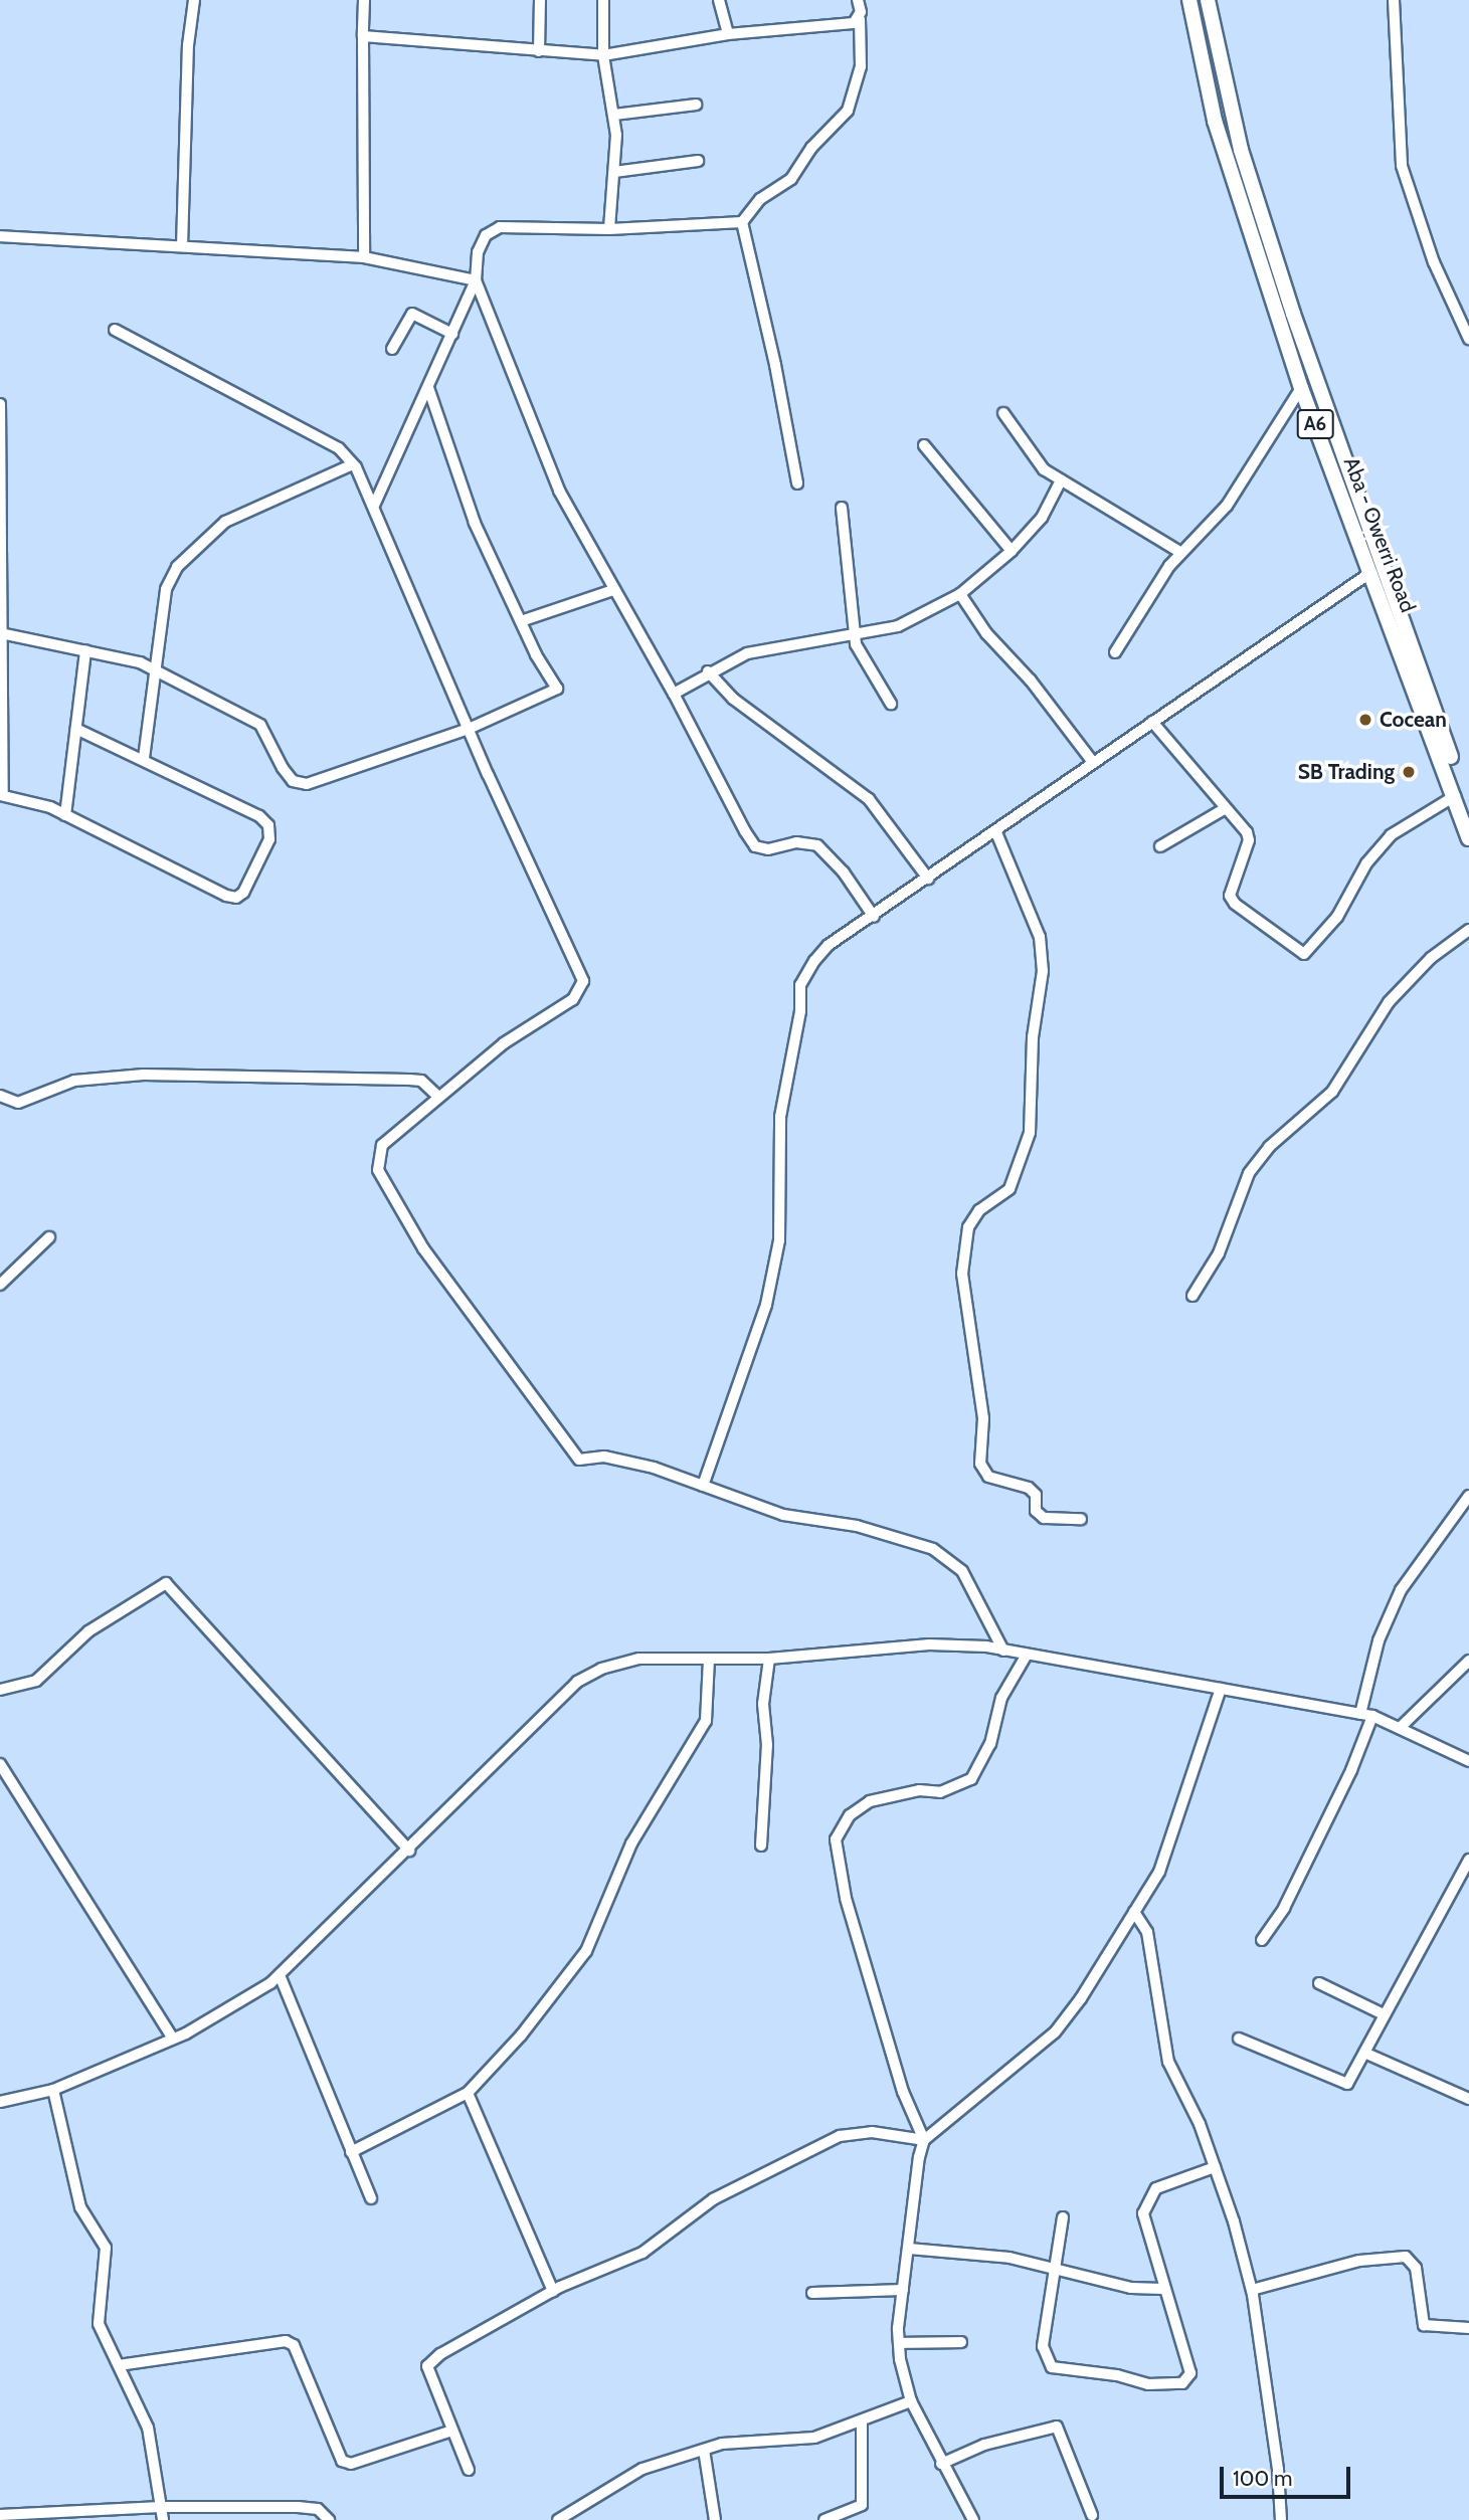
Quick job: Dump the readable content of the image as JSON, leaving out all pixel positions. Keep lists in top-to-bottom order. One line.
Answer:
{"streets":{"highway":["A6","Aba - Owerri Road"]},"places":["Cocean","SB Trading"],"scale_bar":"100 m"}
